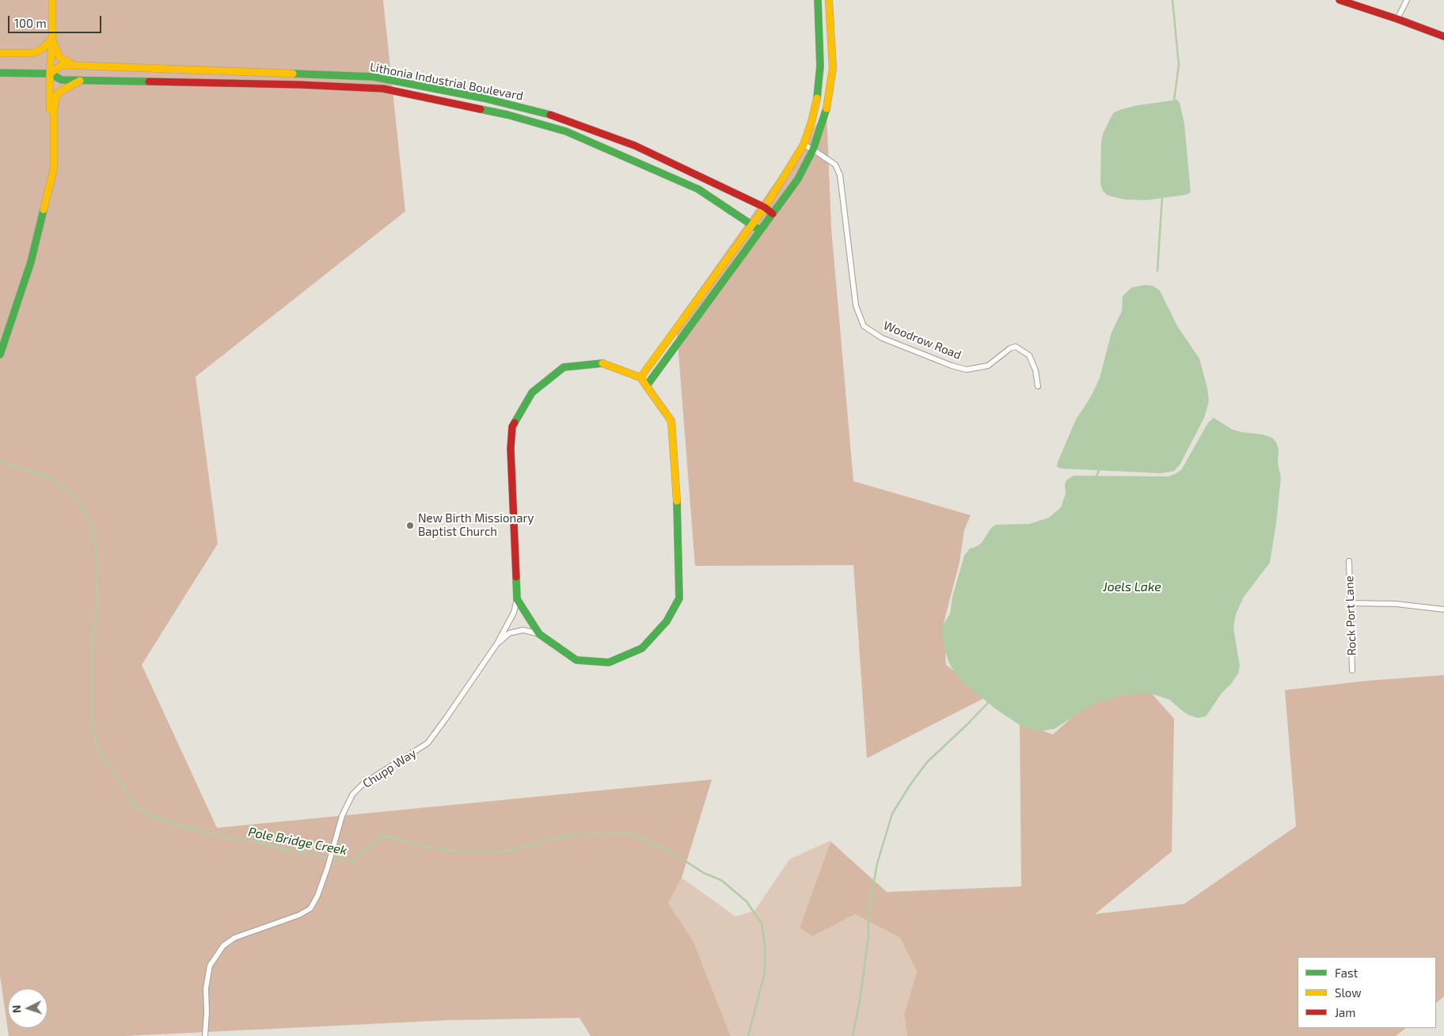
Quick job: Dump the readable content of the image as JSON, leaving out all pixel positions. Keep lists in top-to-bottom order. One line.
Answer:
{"streets":{"main road":["Lithonia Industrial Boulevard"],"street":["Woodrow Road","Rock Port Lane","Chupp Way"]},"water":["Joels Lake","Pole Bridge Creek"],"places":["New Birth Missionary Baptist Church"],"legend":["Fast","Slow","Jam"],"scale_bar":"100 m","north":"left"}
